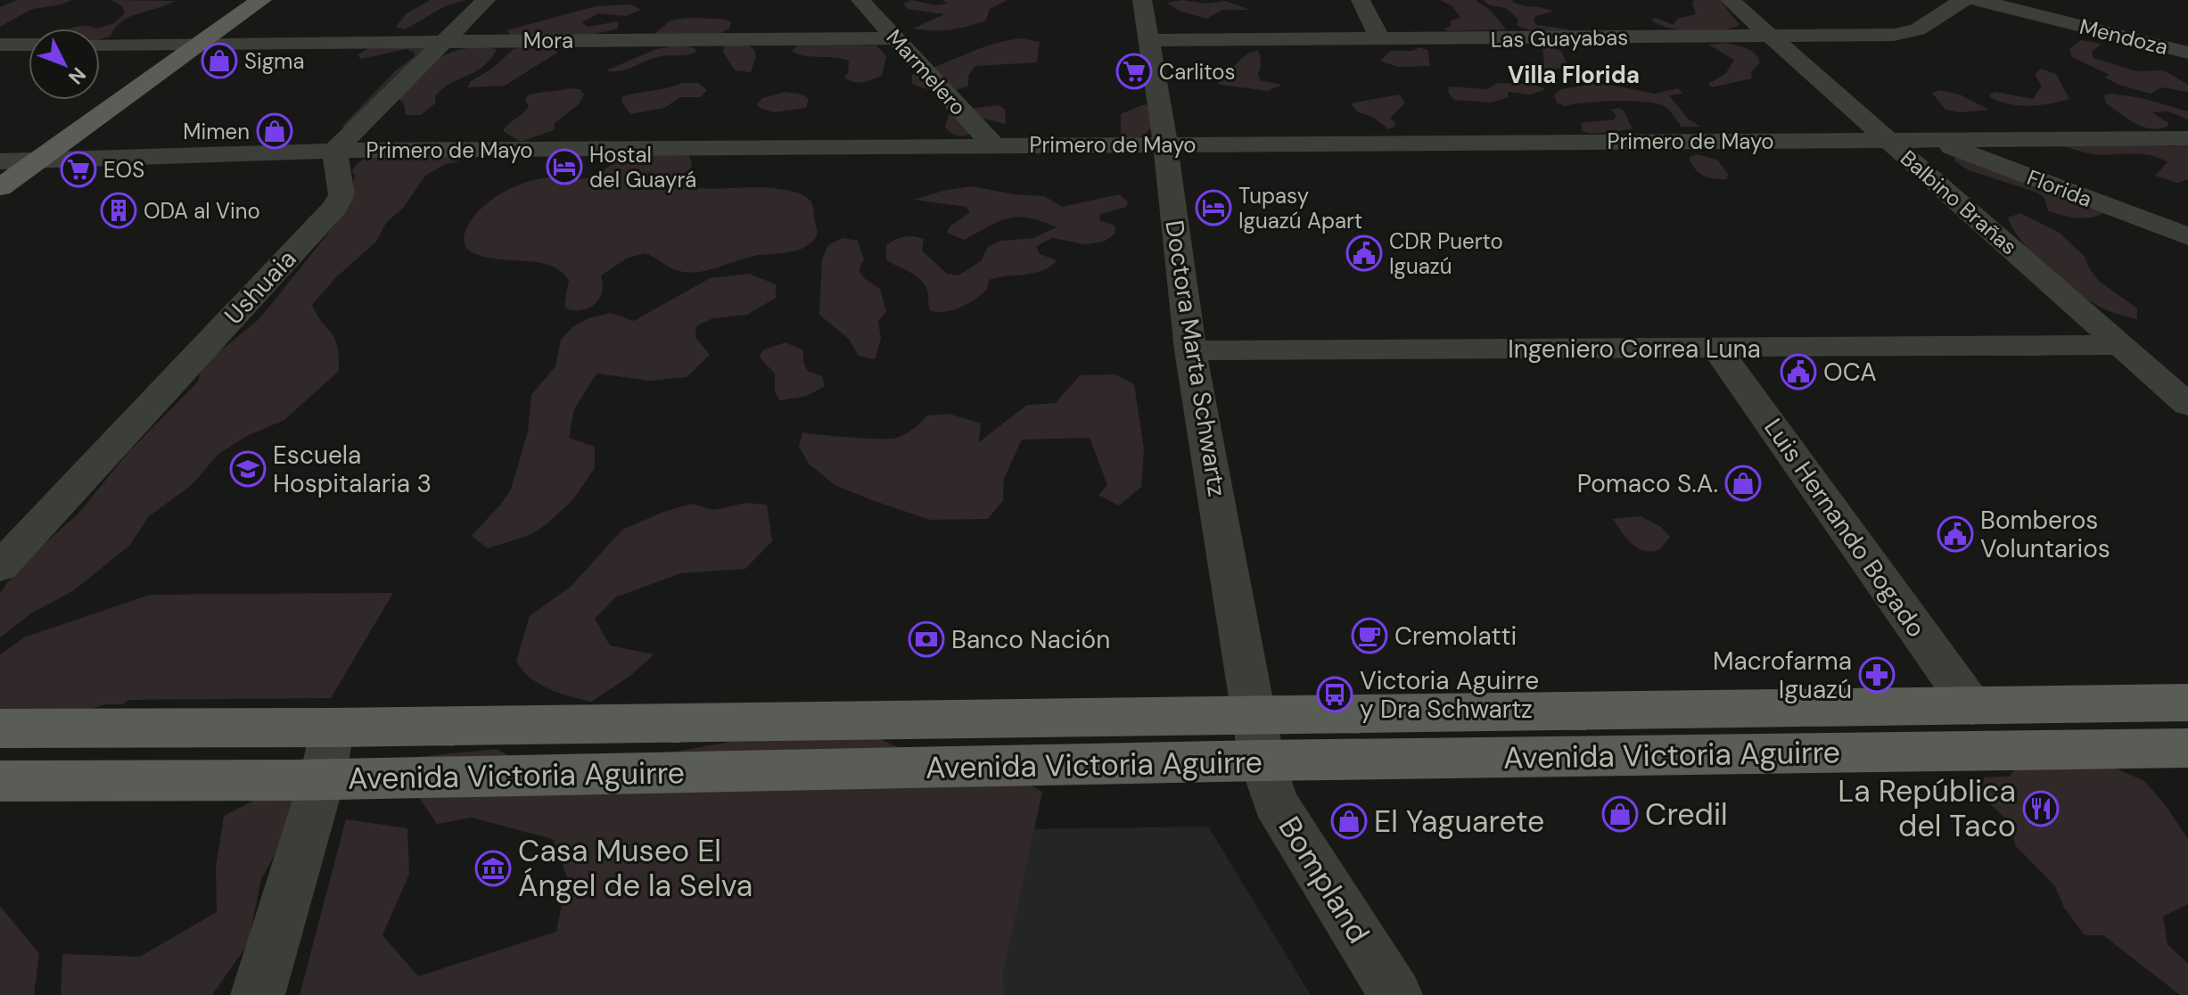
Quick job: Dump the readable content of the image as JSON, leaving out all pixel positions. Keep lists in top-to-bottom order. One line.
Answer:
{"streets":{"main road":["Avenida Victoria Aguirre"],"street":["Mendoza","Las Guayabas","Mora","Marmelero","Primero de Mayo","Florida","Balbino Brañas","Ushuaia","Ingeniero Correa Luna","Doctora Marta Schwartz","Luis Hernando Bogado","Bompland"]},"crossings":[["Las Guayabas","Balbino Brañas"],["Las Guayabas","Doctora Marta Schwartz"],["Mora","Marmelero"],["Marmelero","Primero de Mayo"],["Primero de Mayo","Florida"],["Primero de Mayo","Balbino Brañas"],["Primero de Mayo","Ushuaia"],["Primero de Mayo","Doctora Marta Schwartz"],["Balbino Brañas","Ingeniero Correa Luna"],["Ingeniero Correa Luna","Doctora Marta Schwartz"],["Ingeniero Correa Luna","Luis Hernando Bogado"],["Doctora Marta Schwartz","Avenida Victoria Aguirre"],["Doctora Marta Schwartz","Bompland"],["Luis Hernando Bogado","Avenida Victoria Aguirre"],["Avenida Victoria Aguirre","Bompland"]],"districts":["Villa Florida"],"places":{"shop":["Sigma","Mimen","Pomaco S.A.","Credil","El Yaguarete"],"supermarket":["Carlitos","EOS"],"hotel":["Hostal del Guayrá","Tupasy Iguazú Apart"],"building":["ODA al Vino"],"public building":["CDR Puerto Iguazú","OCA","Bomberos Voluntarios"],"school or university":["Escuela Hospitalaria 3"],"cafe":["Cremolatti"],"bank":["Banco Nación"],"pharmacy":["Macrofarma Iguazú"],"bus stop":["Victoria Aguirre y Dra Schwartz"],"restaurant":["La República del Taco"],"museum":["Casa Museo El Ángel de la Selva"]},"north":"bottom right"}
